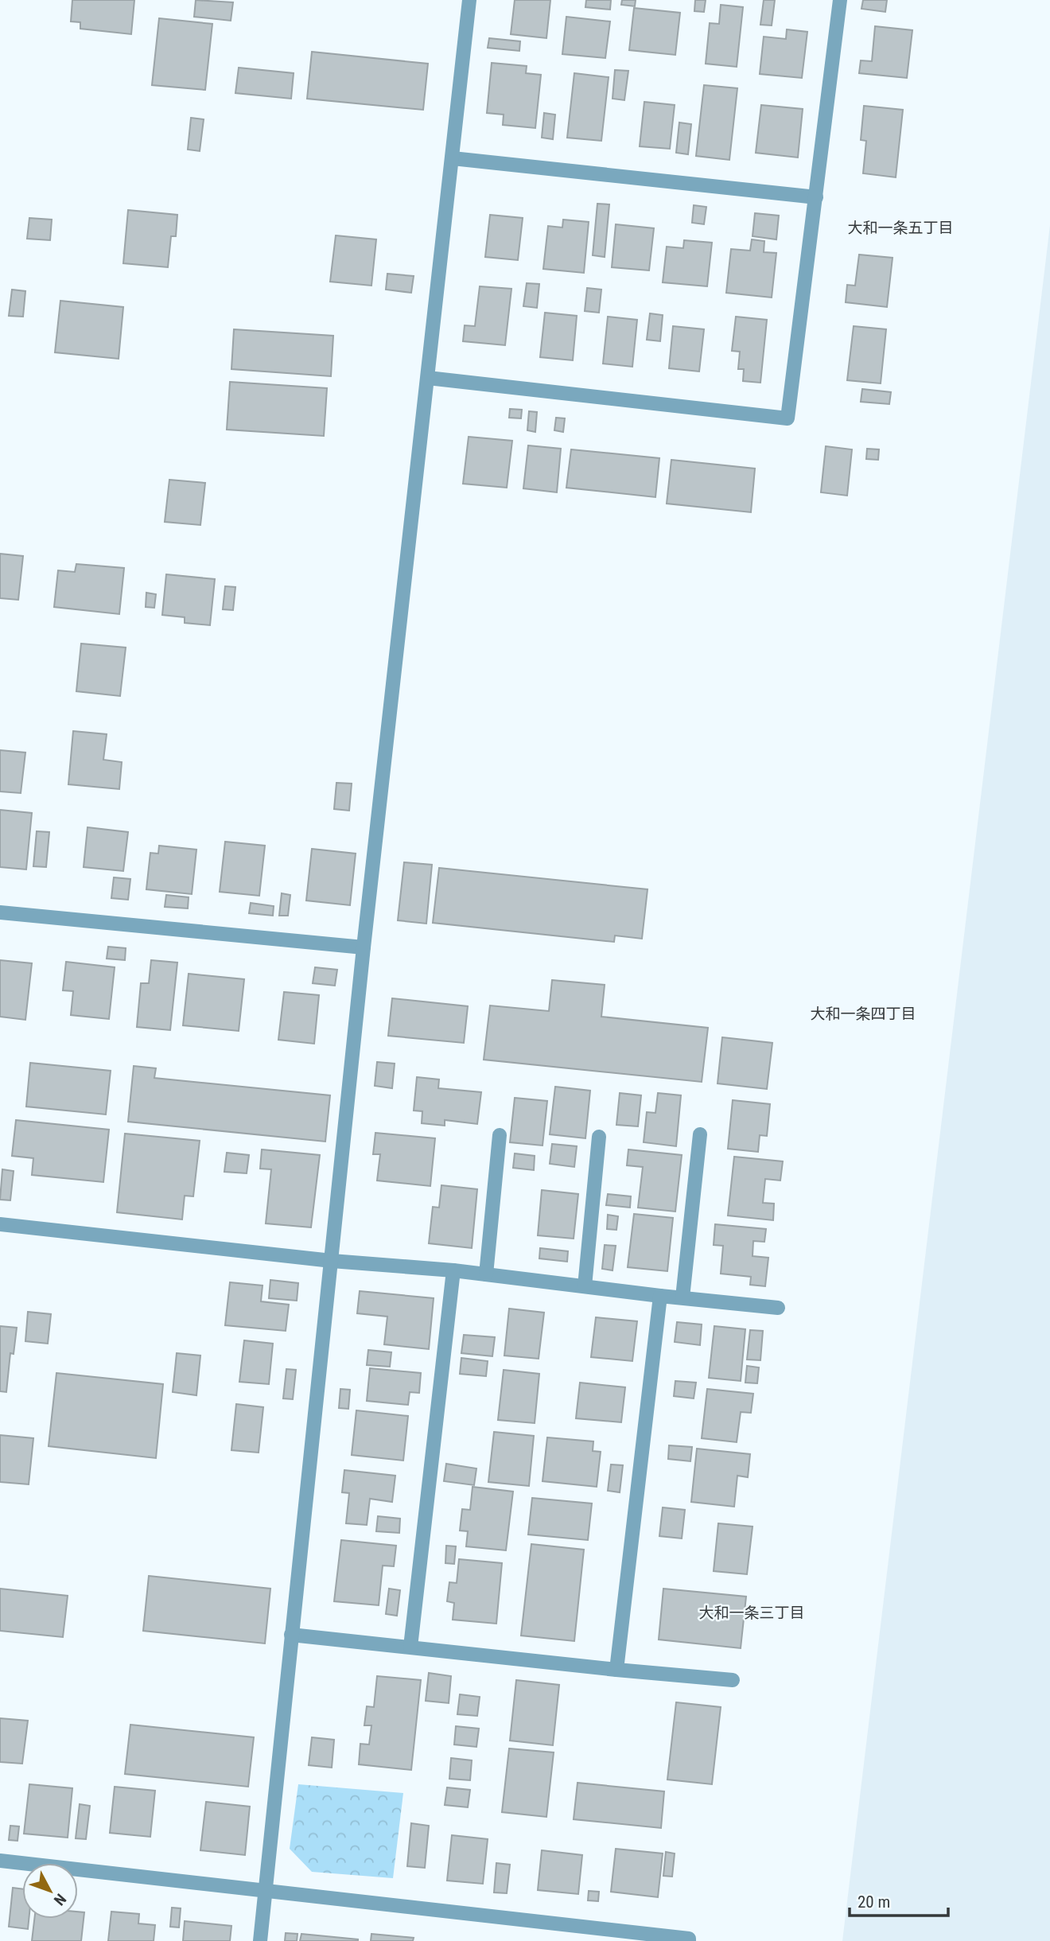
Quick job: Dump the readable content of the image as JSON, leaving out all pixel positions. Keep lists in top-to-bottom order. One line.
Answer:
{"districts":["大和一条五丁目","大和一条四丁目","大和一条三丁目"],"scale_bar":"20 m","north":"bottom right"}
